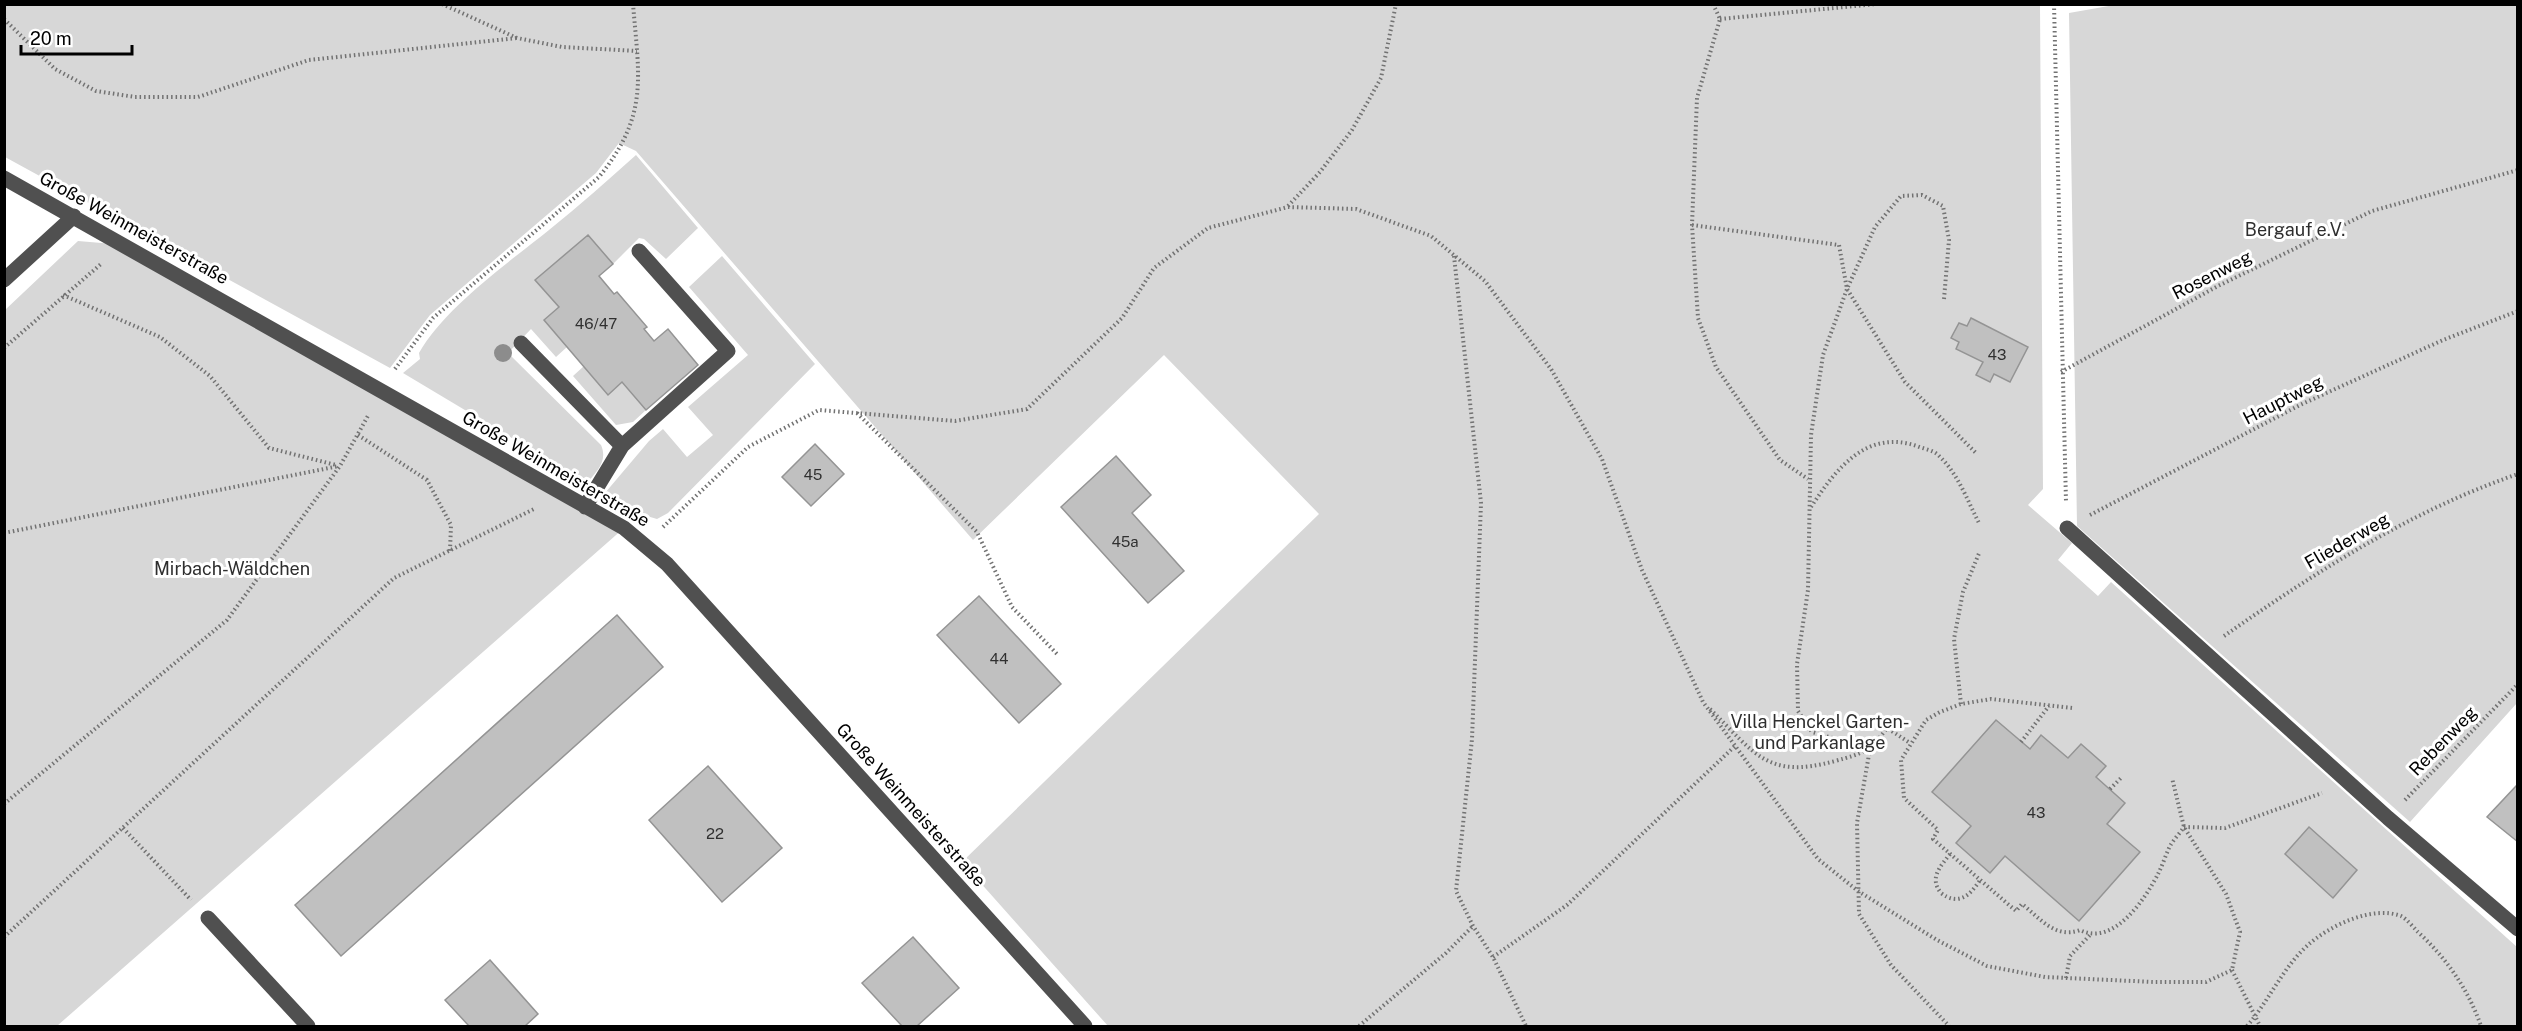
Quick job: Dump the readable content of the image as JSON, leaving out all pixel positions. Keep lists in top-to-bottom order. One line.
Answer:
{"streets":{"street":["Große Weinmeisterstraße"],"path":["Rosenweg","Hauptweg","Fliederweg","Rebenweg"]},"parks":["Bergauf e.V.","Mirbach-Wäldchen","Villa Henckel Garten- und Parkanlage"],"house_numbers":["46/47","43","45","45a","44","43","22"],"scale_bar":"20 m"}
